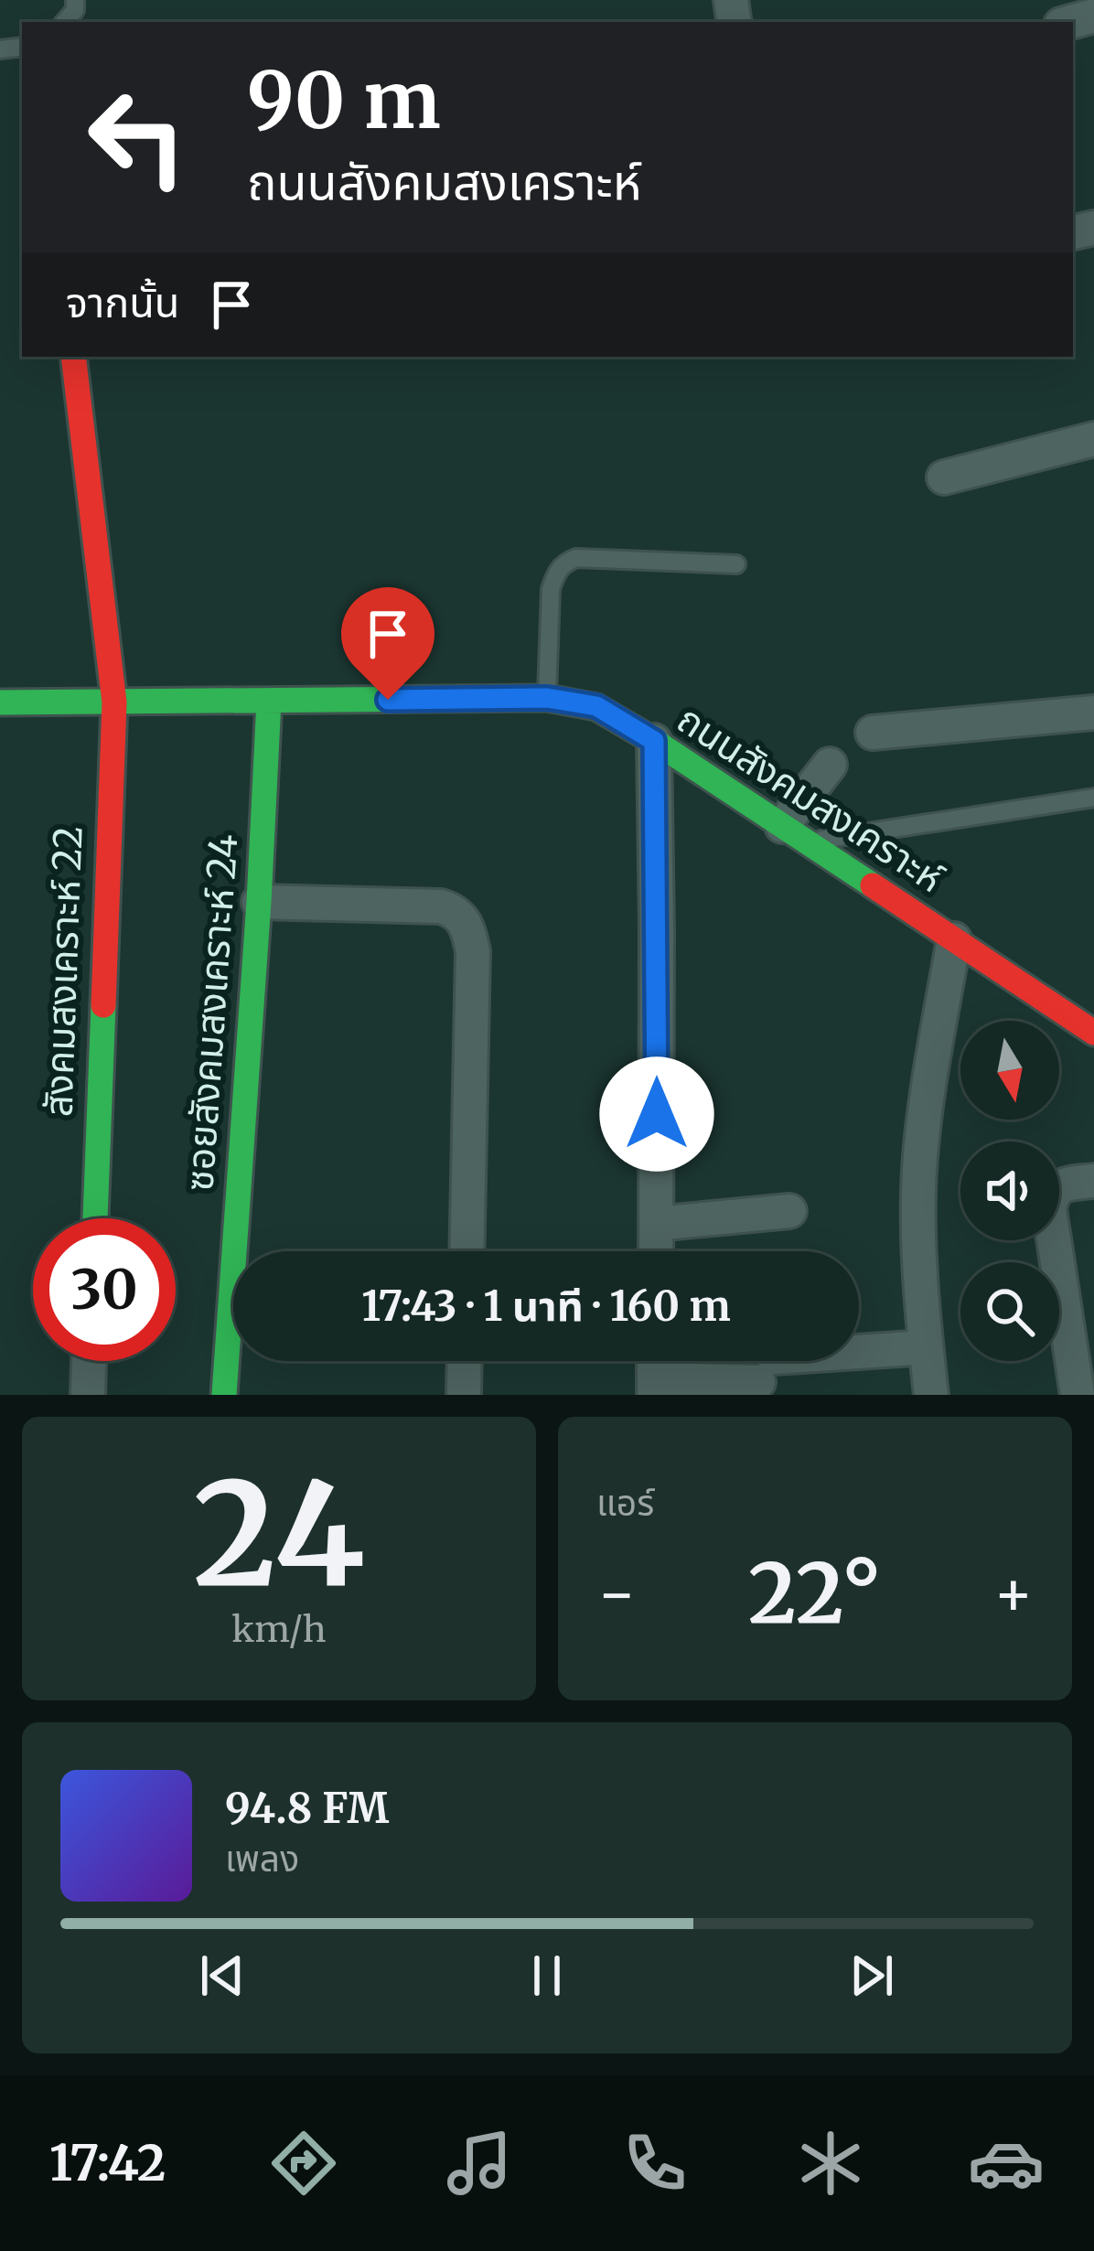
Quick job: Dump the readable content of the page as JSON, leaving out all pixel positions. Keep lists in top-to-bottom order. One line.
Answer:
{"streets":{"street":["ถนนสังคมสงเคราะห์","สังคมสงเคราะห์ 22","ซอยสังคมสงเคราะห์ 24"]},"crossings":[["ถนนสังคมสงเคราะห์","สังคมสงเคราะห์ 22"],["ถนนสังคมสงเคราะห์","ซอยสังคมสงเคราะห์ 24"]],"north":"bottom","page":{"turn":["90 m","ถนนสังคมสงเคราะห์"],"then":"จากนั้น","limit":"30","trip":"17:43 · 1 นาที · 160 m","tile":[["24","km/h"],"แอร์"],"heat":["−","22°","+"],"song":["94.8 FM","เพลง"],"tabs":"17:42"}}
